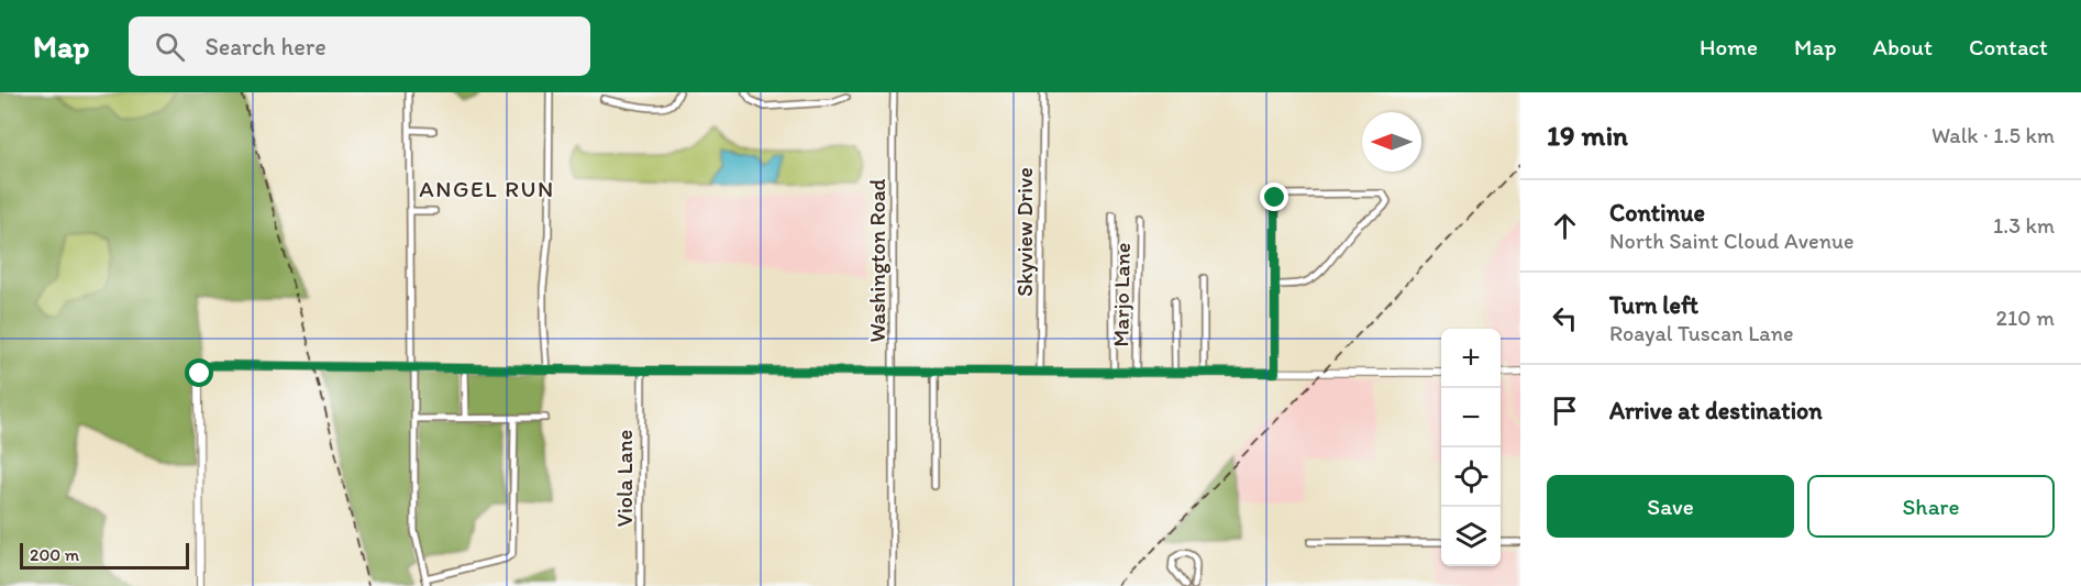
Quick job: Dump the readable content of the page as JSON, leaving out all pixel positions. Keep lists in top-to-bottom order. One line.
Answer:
{"streets":{"street":["Skyview Drive","Washington Road","Marjo Lane","Viola Lane"]},"districts":["ANGEL RUN"],"scale_bar":"200 m","north":"left","page":{"header":"Map","search":"Search here","nav":["Home","Map","About","Contact"],"heading":["19 min","Walk · 1.5 km"],"list":[["Continue","North Saint Cloud Avenue","1.3 km"],["Turn left","Roayal Tuscan Lane","210 m"],"Arrive at destination"],"map_buttons":["+","−"],"buttons":["Save","Share"],"scale":"200 m"}}
